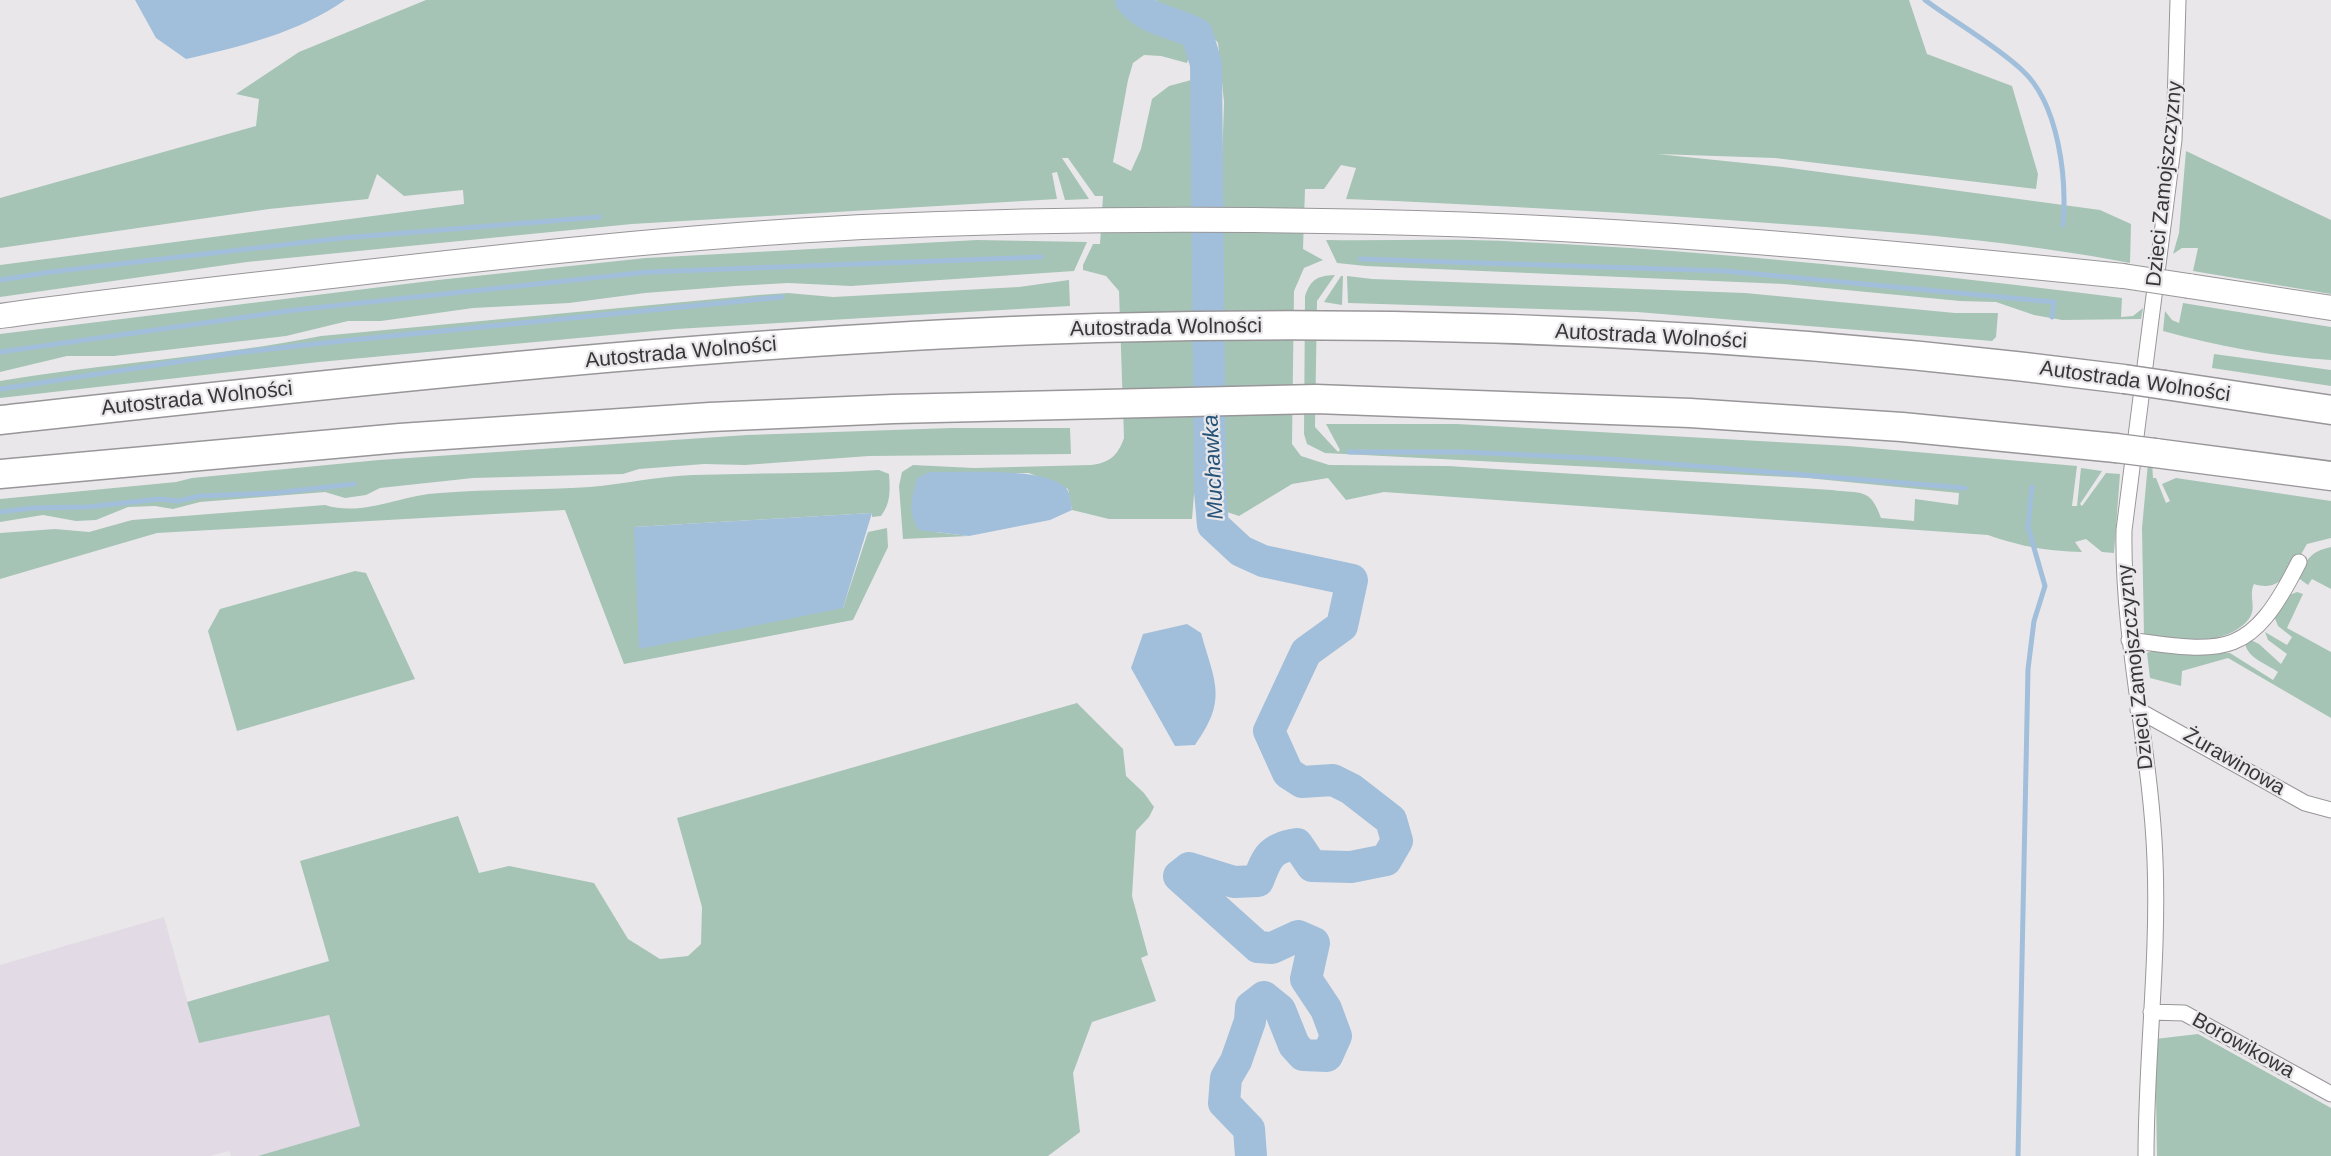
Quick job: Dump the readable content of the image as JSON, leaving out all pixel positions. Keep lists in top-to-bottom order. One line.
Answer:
{"streets":{"highway":["Autostrada Wolności"],"street":["Dzieci Zamojszczyzny","Żurawinowa","Borowikowa"]},"crossings":[["Dzieci Zamojszczyzny","Żurawinowa"],["Dzieci Zamojszczyzny","Borowikowa"]],"water":["Muchawka"]}
